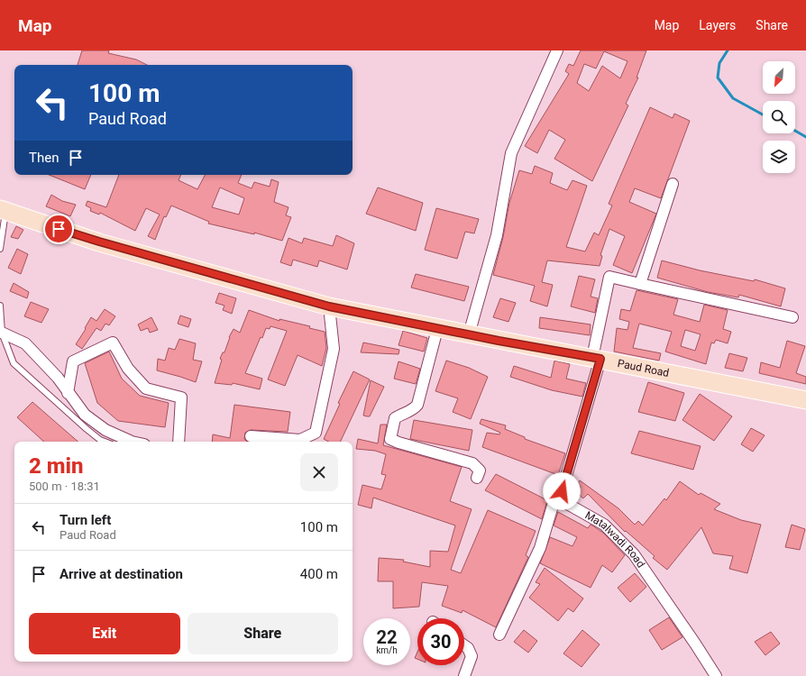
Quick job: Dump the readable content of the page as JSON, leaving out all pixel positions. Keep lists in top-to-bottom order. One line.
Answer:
{"streets":{"main road":["Paud Road"],"street":["Matalwadi Road"]},"north":"bottom left","page":{"header":"Map","nav":["Map","Layers","Share"],"turn":["100 m","Paud Road"],"then":"Then","heading":["2 min","500 m · 18:31"],"list":[{"name":"Turn left","note":"Paud Road","value":"100 m"},{"name":"Arrive at destination","value":"400 m"}],"buttons":["Exit","Share"],"speed":"22 km/h","limit":"30"}}
